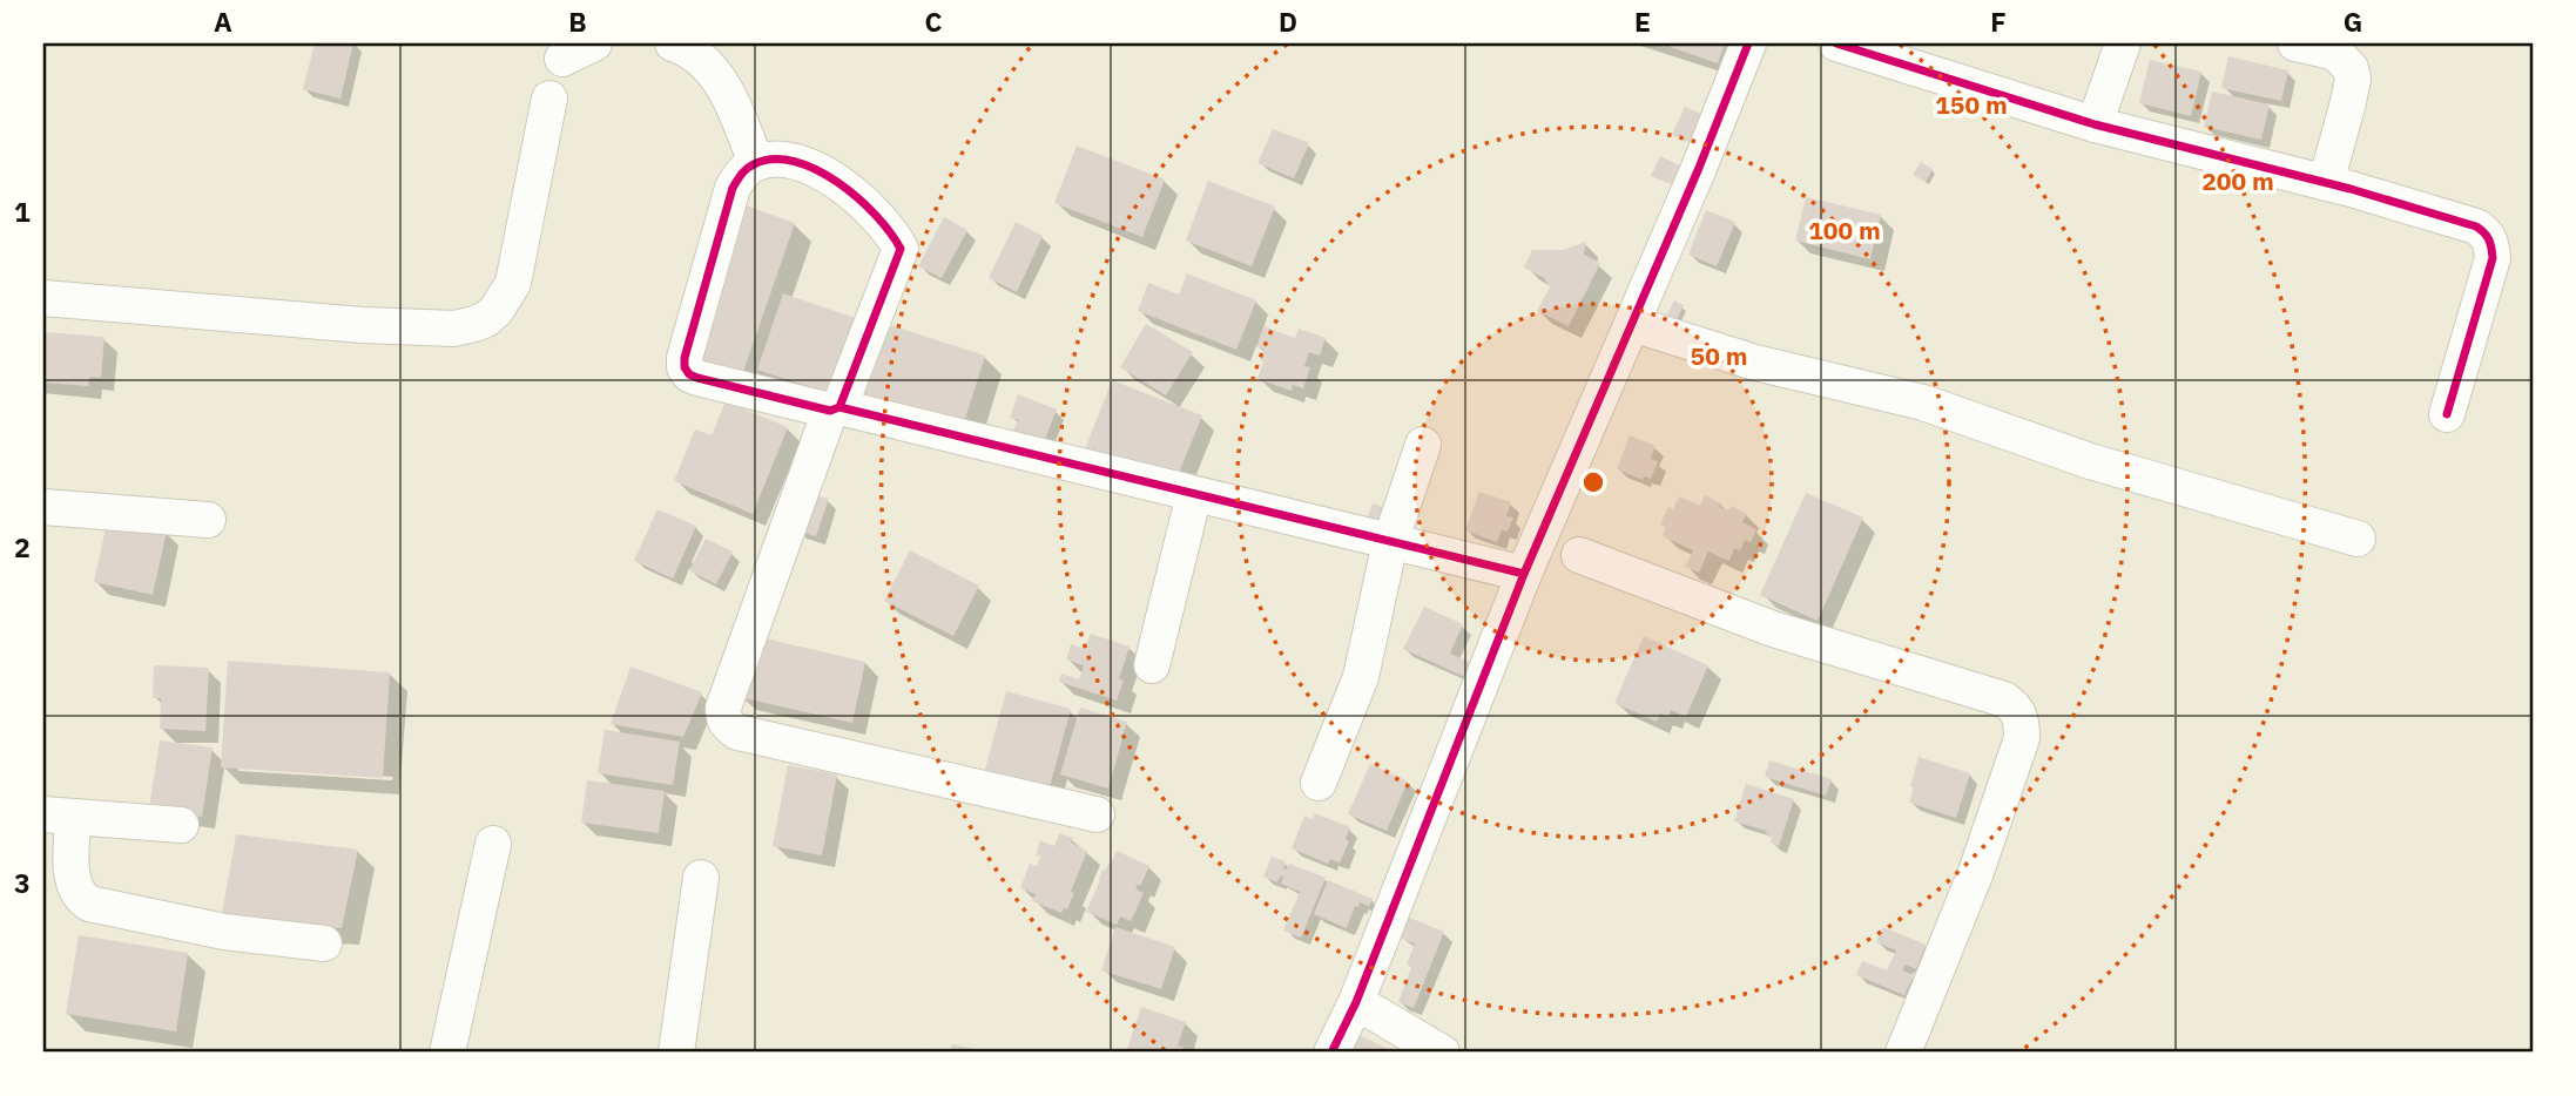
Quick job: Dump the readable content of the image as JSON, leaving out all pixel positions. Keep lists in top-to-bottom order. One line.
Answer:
{"grid":{"columns":["A","B","C","D","E","F","G"],"rows":["1","2","3"]},"rings":["150 m","200 m","100 m","50 m"]}
